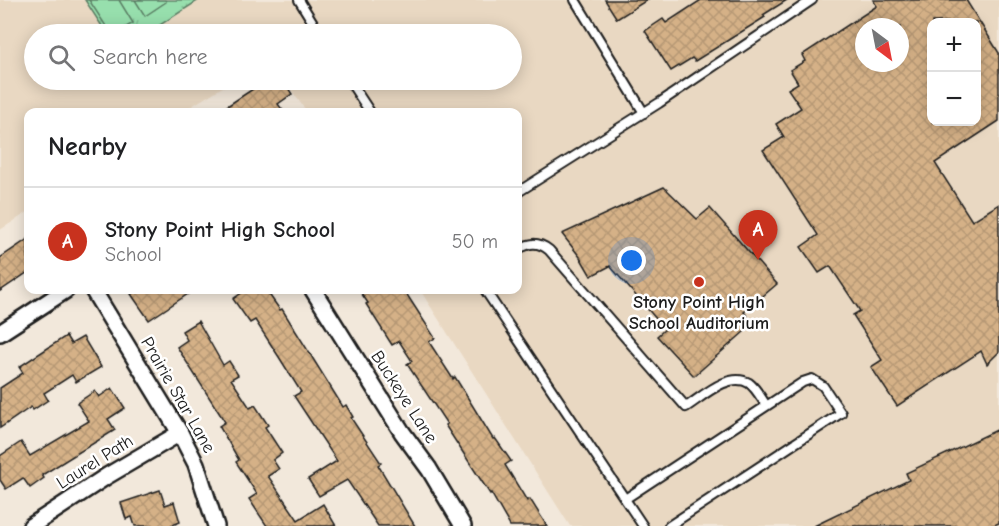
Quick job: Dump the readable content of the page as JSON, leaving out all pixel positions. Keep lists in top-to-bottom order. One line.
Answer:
{"streets":{"street":["Prairie Star Lane","Buckeye Lane","Laurel Path"]},"crossings":[["Prairie Star Lane","Laurel Path"]],"places":["Stony Point High School Auditorium"],"north":"bottom right","page":{"map_buttons":["+","−"],"search":"Search here","heading":"Nearby","list":[{"mark":"A","name":"Stony Point High School","note":"School","value":"50 m"}],"pins":"A"}}
